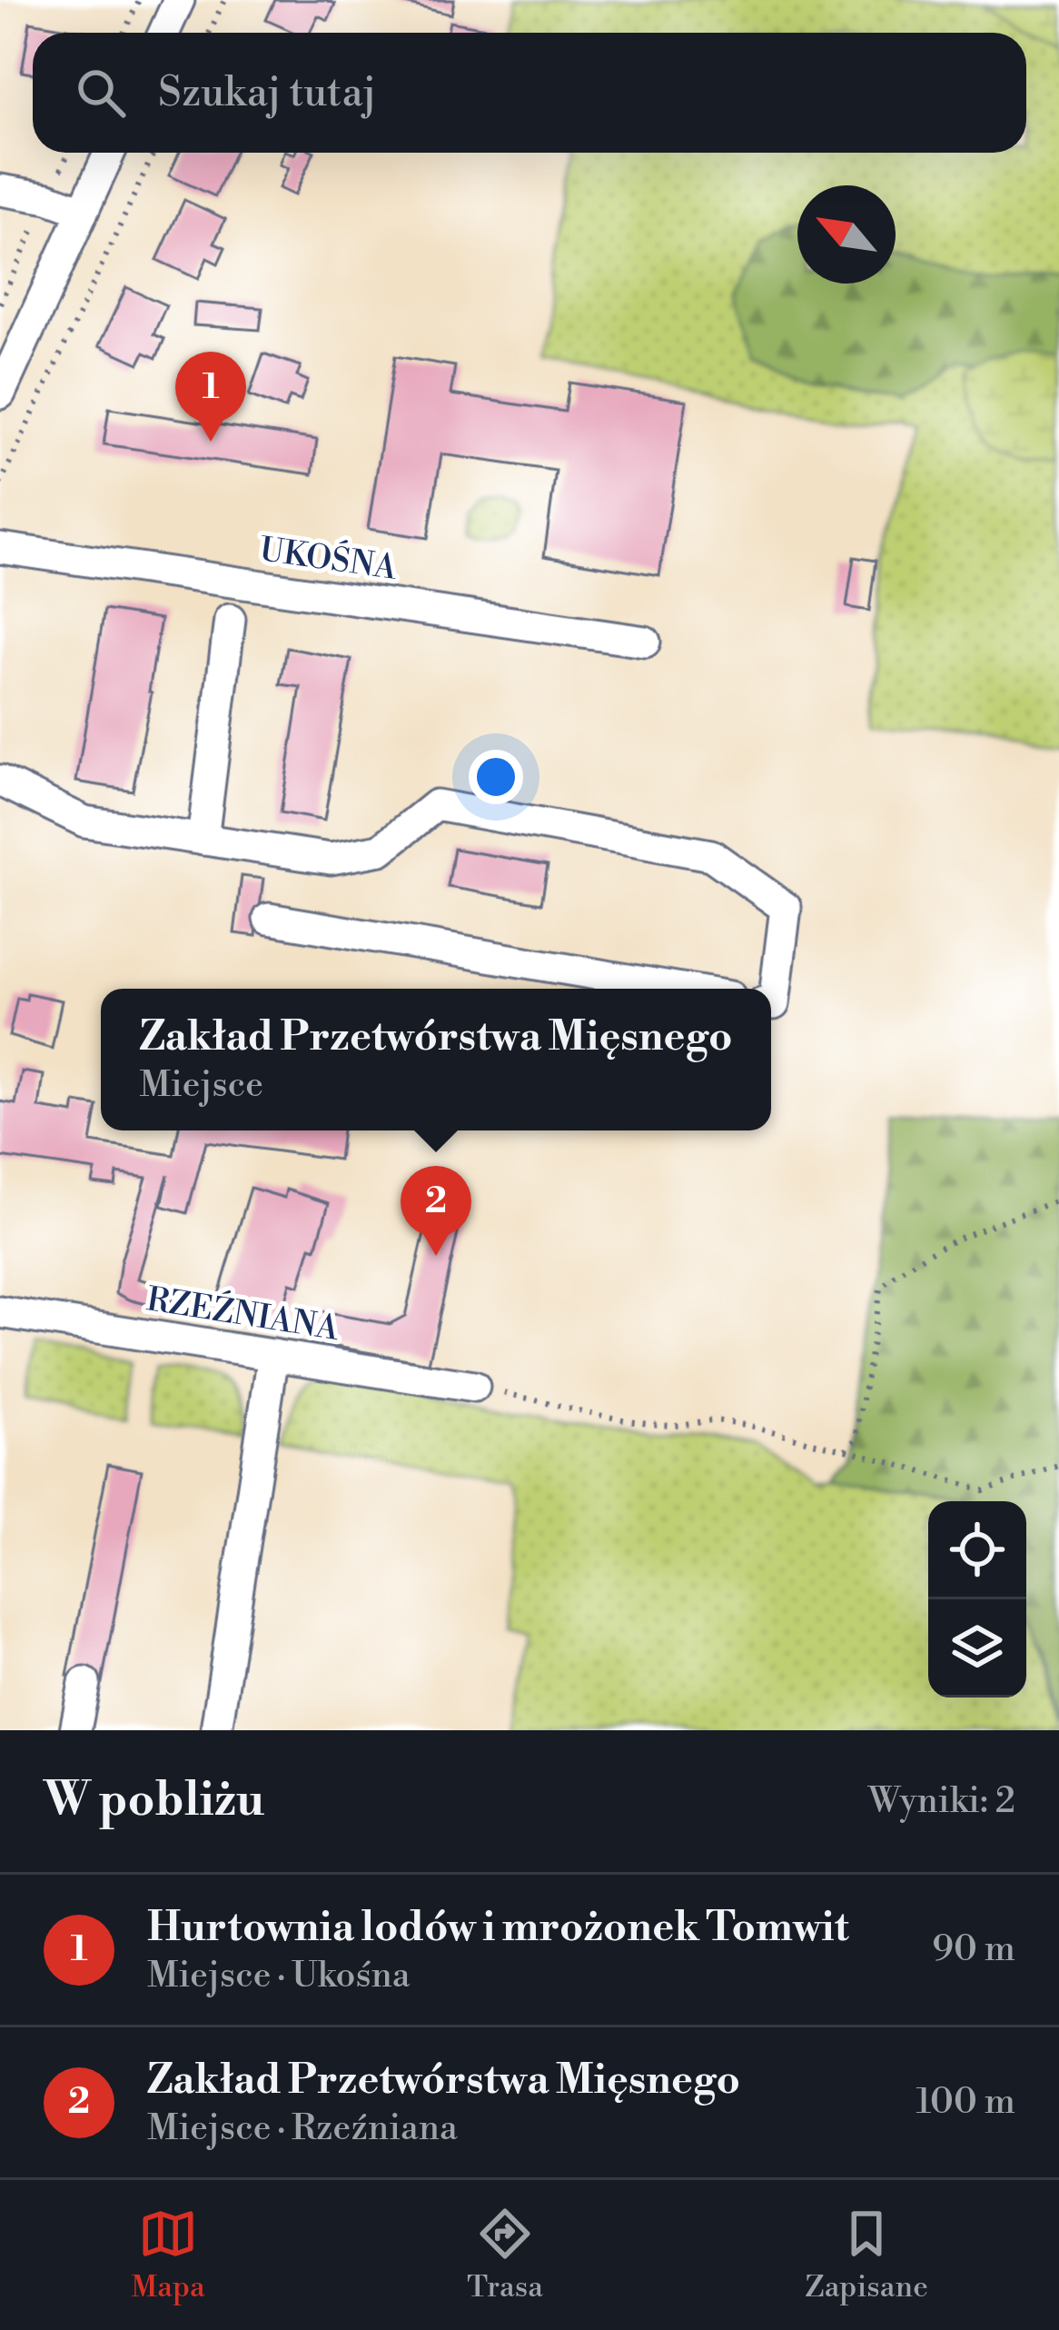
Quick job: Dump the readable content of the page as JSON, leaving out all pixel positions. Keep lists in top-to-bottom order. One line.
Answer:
{"streets":{"street":["UKOŚNA","RZEŹNIANA"]},"north":"top left","page":{"search":"Szukaj tutaj","pins":["1","2"],"popup":["Zakład Przetwórstwa Mięsnego","Miejsce"],"heading":["W pobliżu","Wyniki: 2"],"list":[{"mark":"1","name":"Hurtownia lodów i mrożonek Tomwit","note":"Miejsce · Ukośna","value":"90 m"},{"mark":"2","name":"Zakład Przetwórstwa Mięsnego","note":"Miejsce · Rzeźniana","value":"100 m"}],"nav":["Mapa","Trasa","Zapisane"]}}
